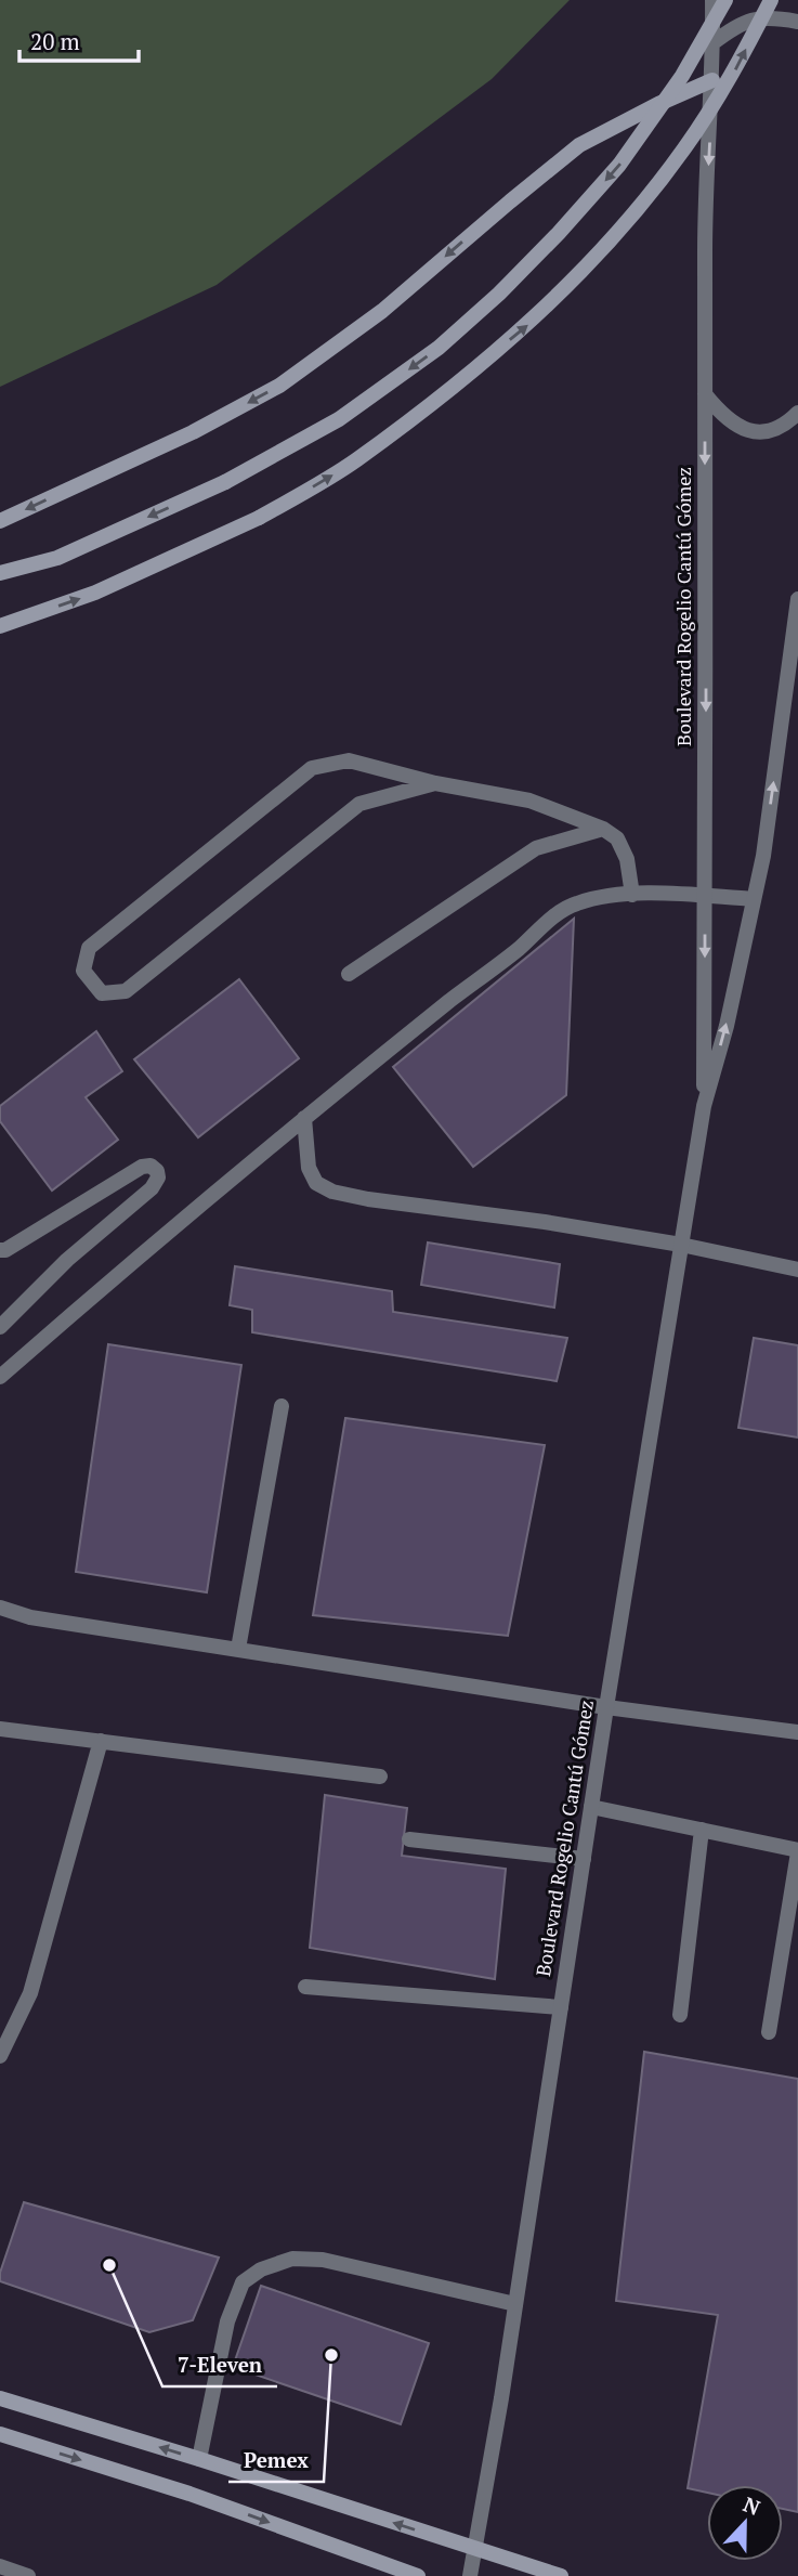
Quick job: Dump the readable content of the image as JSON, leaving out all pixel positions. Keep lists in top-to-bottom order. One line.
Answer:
{"streets":{"street":["Boulevard Rogelio Cantú Gómez"]},"places":["7-Eleven","Pemex"],"scale_bar":"20 m","north":"top"}
